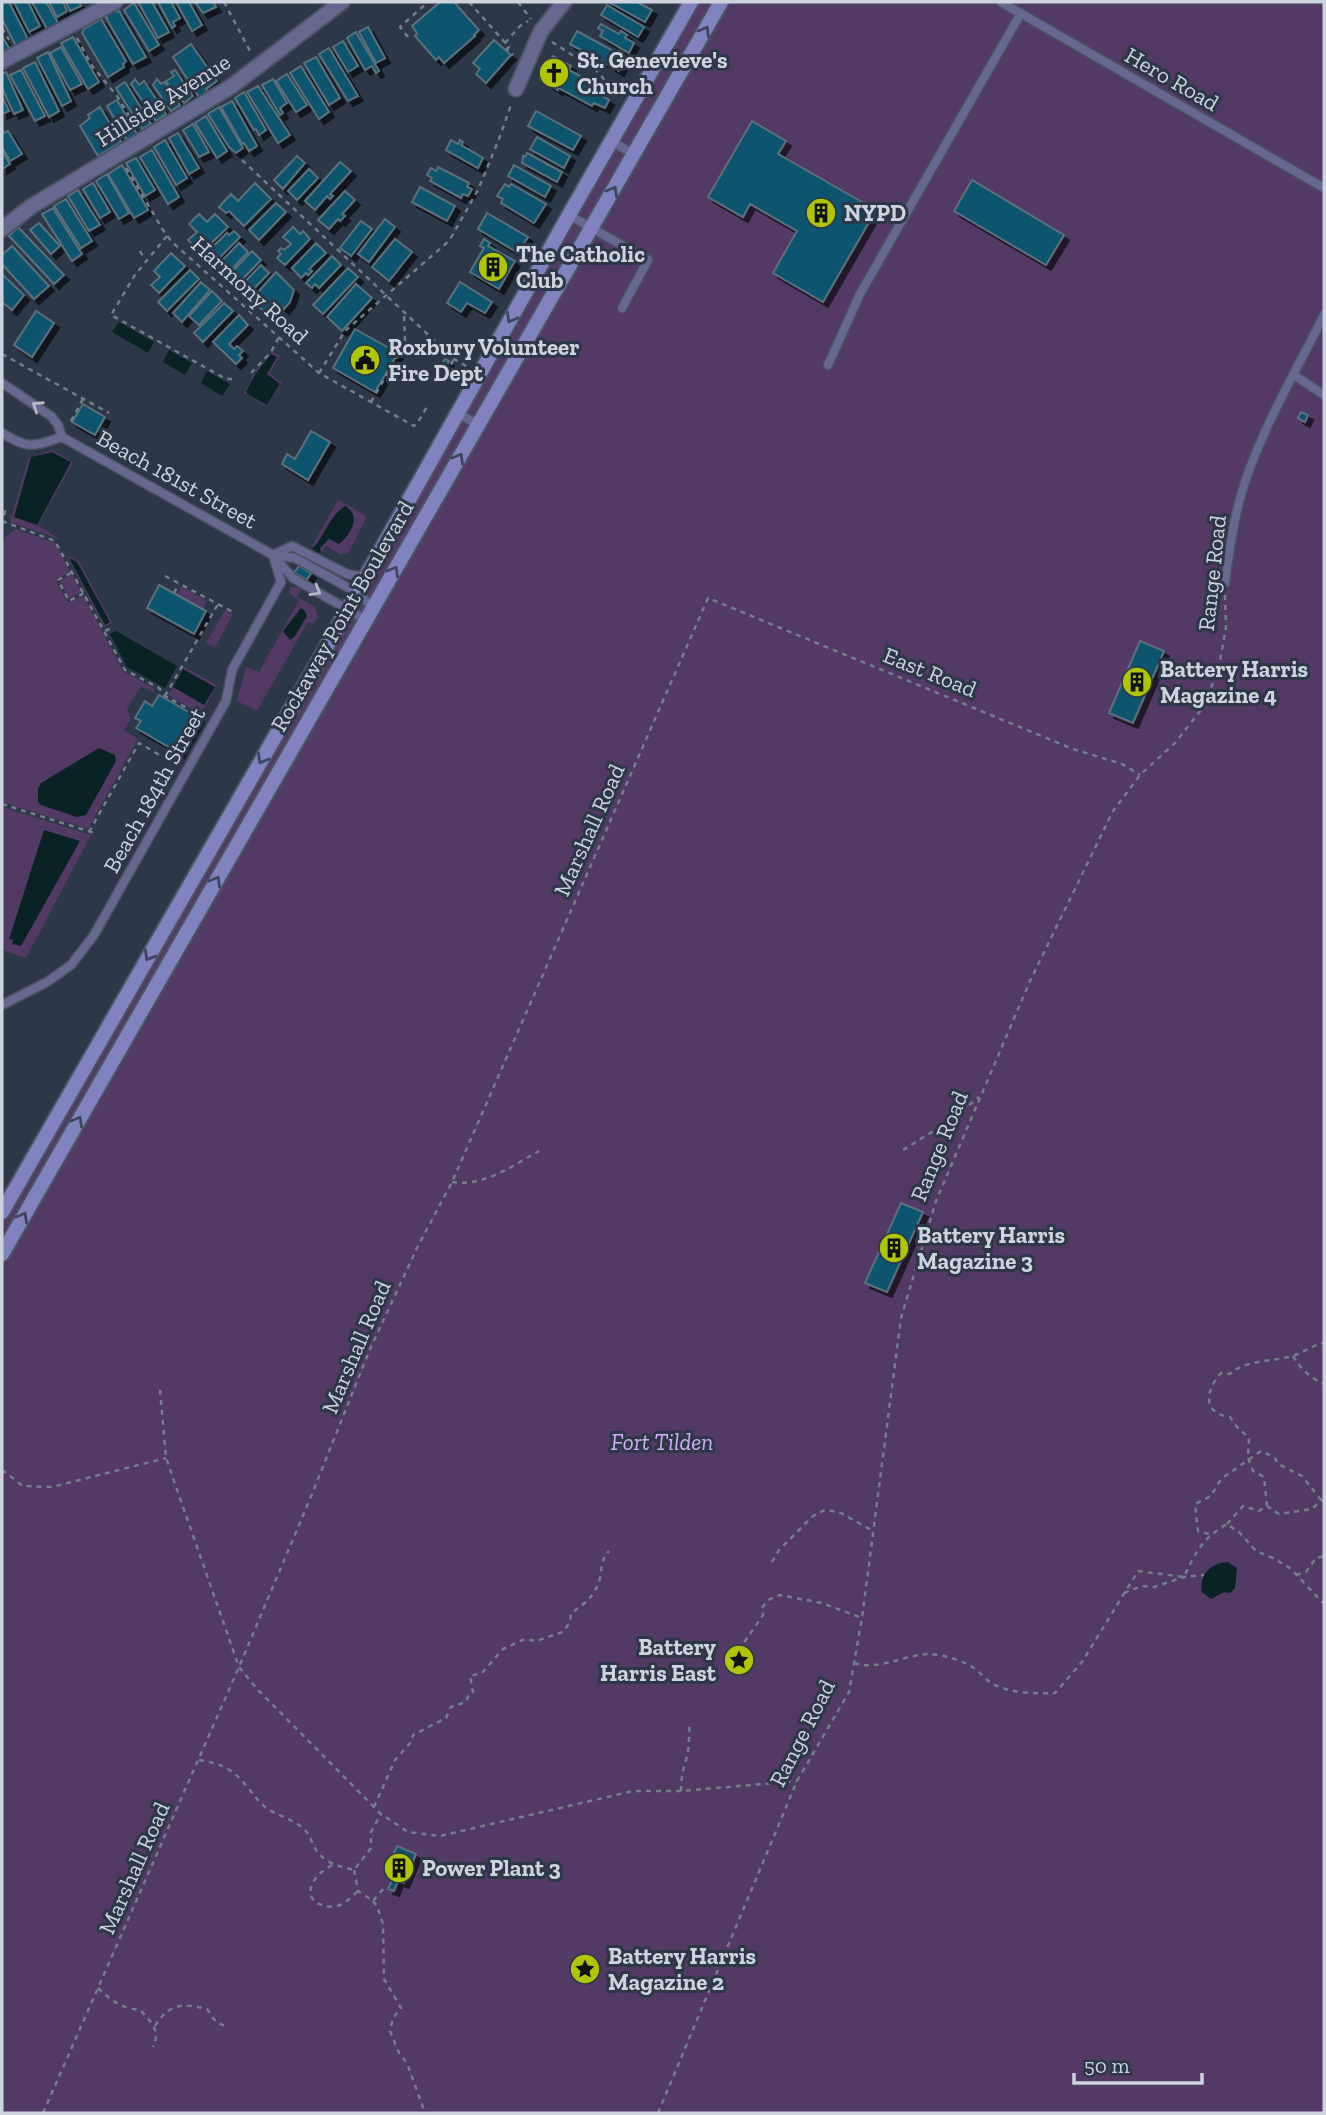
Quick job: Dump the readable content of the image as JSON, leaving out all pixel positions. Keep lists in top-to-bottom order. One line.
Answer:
{"streets":{"street":["Hillside Avenue","Rockaway Point Boulevard"],"lane":["Hero Road","Beach 181st Street","Range Road","Beach 184th Street"],"path":["Harmony Road","East Road","Marshall Road"]},"crossings":[["Hillside Avenue","Harmony Road"],["Beach 181st Street","Rockaway Point Boulevard"],["Beach 181st Street","Beach 184th Street"],["Range Road","East Road"],["East Road","Marshall Road"]],"parks":["Fort Tilden"],"places":{"church":["St. Genevieve's Church"],"building":["NYPD","The Catholic Club","Battery Harris Magazine 4","Battery Harris Magazine 3","Power Plant 3"],"public building":["Roxbury Volunteer Fire Dept"],"place":["Battery Harris East","Battery Harris Magazine 2"]},"scale_bar":"50 m"}
